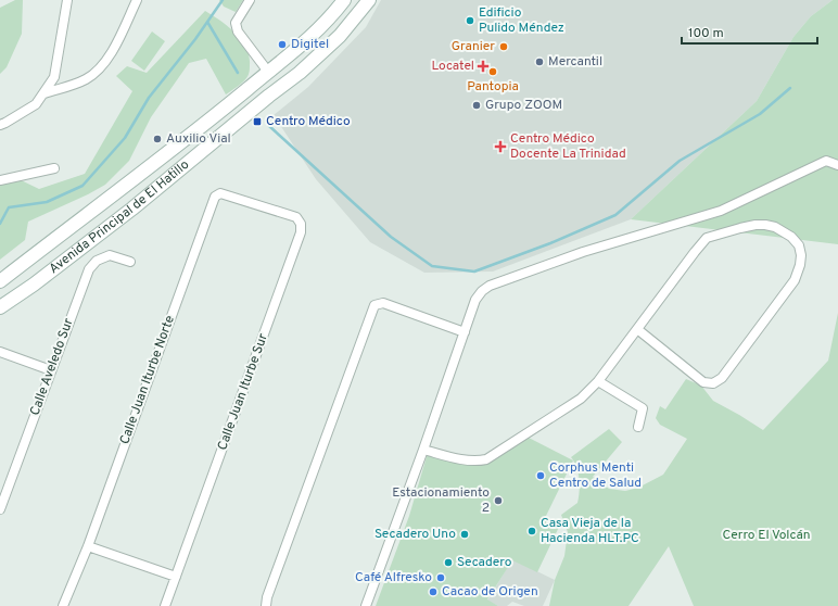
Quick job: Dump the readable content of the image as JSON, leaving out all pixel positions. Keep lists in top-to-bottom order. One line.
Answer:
{"streets":{"main road":["Avenida Principal de El Hatillo"],"street":["Calle Aveledo Sur","Calle Juan Iturbe Norte","Calle Juan Iturbe Sur"]},"crossings":[["Calle Juan Iturbe Norte","Calle Juan Iturbe Sur"]],"parks":["Cerro El Volcán"],"places":{"other":["Edificio Pulido Méndez","Digitel","Granier","Mercantil","Pantopia","Grupo ZOOM","Auxilio Vial","Corphus Menti Centro de Salud","Estacionamiento 2","Casa Vieja de la Hacienda HLT.PC","Secadero Uno","Secadero","Café Alfresko","Cacao de Origen"],"health":["Locatel","Centro Médico Docente La Trinidad"],"transit":["Centro Médico"]},"scale_bar":"100 m"}
